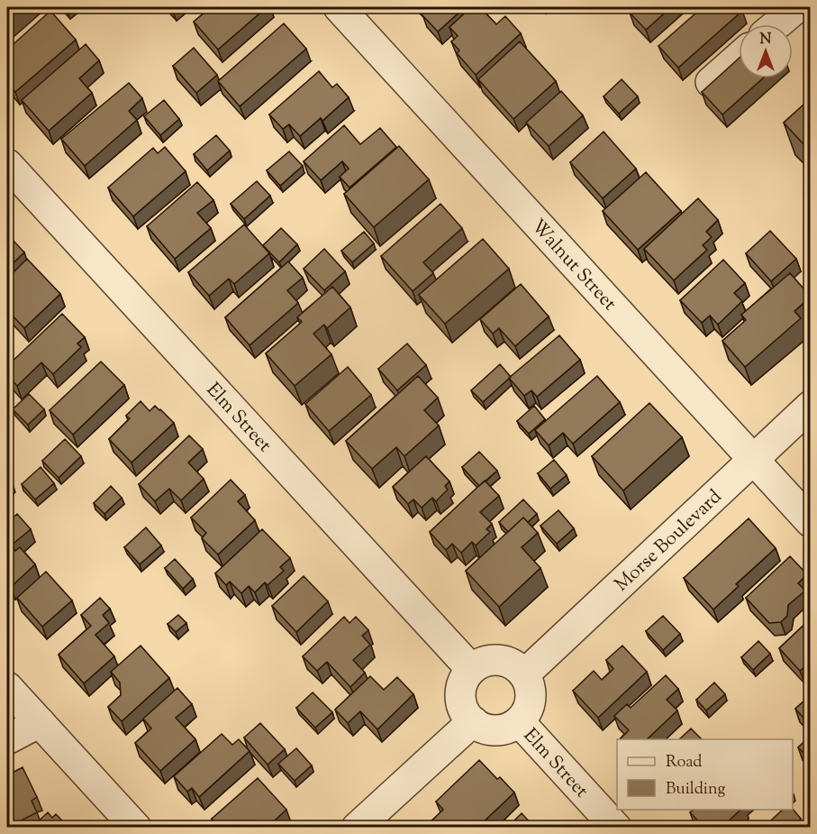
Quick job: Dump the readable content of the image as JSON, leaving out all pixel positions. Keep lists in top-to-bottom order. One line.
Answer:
{"streets":{"street":["Walnut Street","Elm Street","Morse Boulevard"]},"crossings":[["Walnut Street","Morse Boulevard"],["Elm Street","Morse Boulevard"]],"legend":["Road","Building"],"north":"top"}
